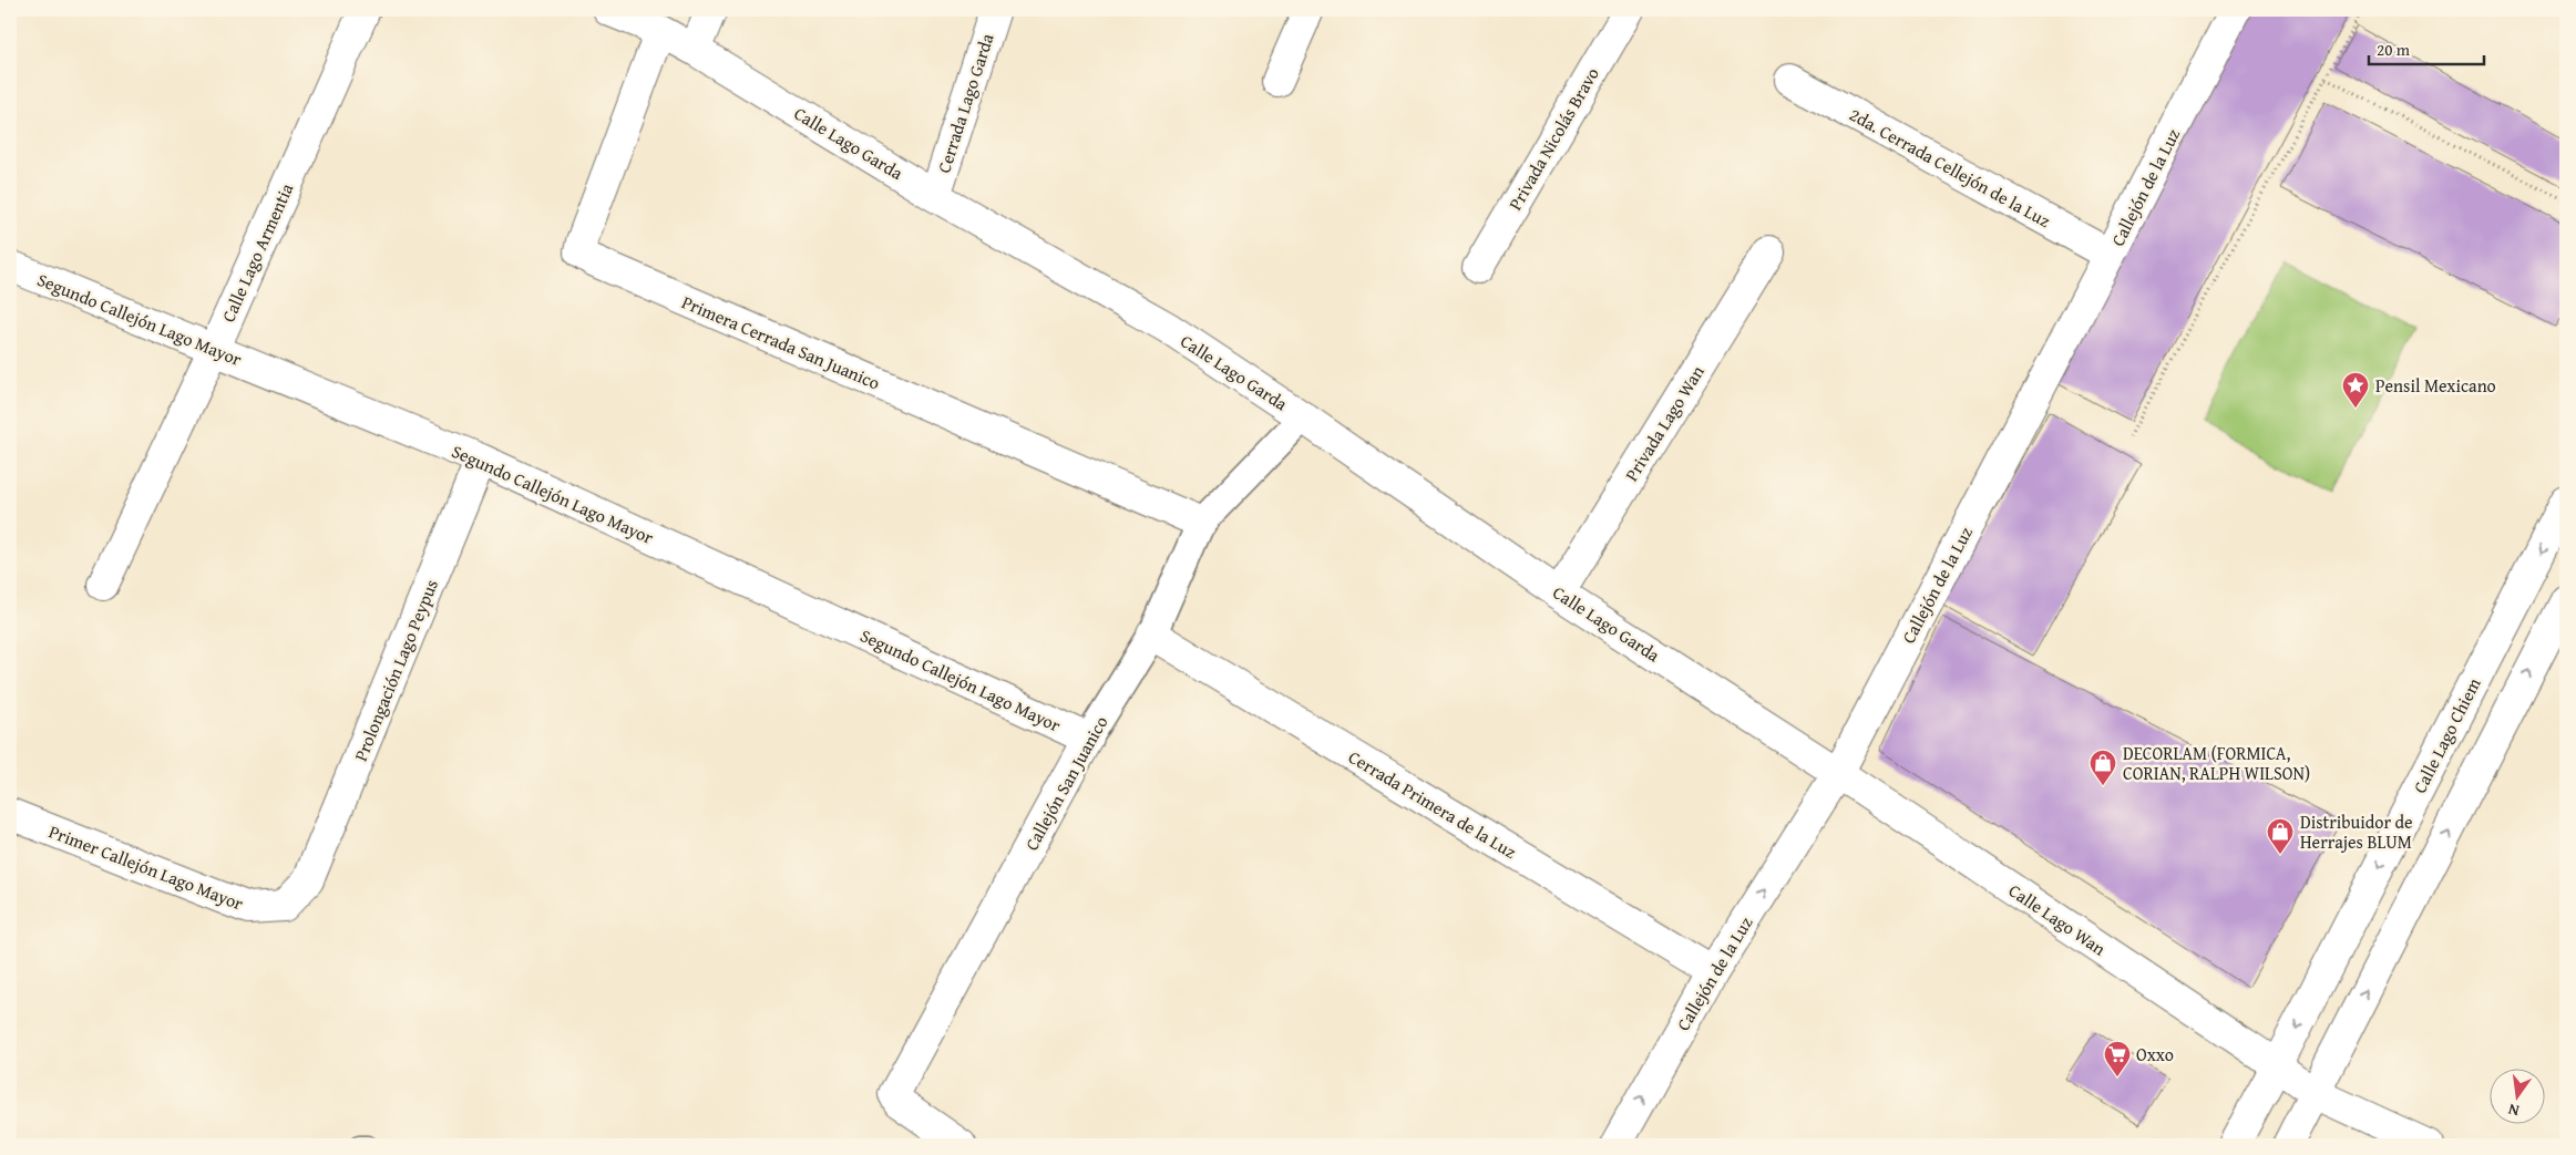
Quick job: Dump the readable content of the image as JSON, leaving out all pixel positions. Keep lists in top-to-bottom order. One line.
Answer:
{"streets":{"street":["Cerrada Lago Garda","Privada Nicolás Bravo","Calle Lago Garda","2da. Cerrada Cellejón de la Luz","Callejón de la Luz","Calle Lago Armentia","Segundo Callejón Lago Mayor","Primera Cerrada San Juanico","Privada Lago Wan","Prolongación Lago Peypus","Calle Lago Chiem","Callejón San Juanico","Cerrada Primera de la Luz","Primer Callejón Lago Mayor","Calle Lago Wan"]},"crossings":[["Cerrada Lago Garda","Calle Lago Garda"],["Calle Lago Garda","Callejón de la Luz"],["Calle Lago Garda","Primera Cerrada San Juanico"],["Calle Lago Garda","Privada Lago Wan"],["Calle Lago Garda","Callejón San Juanico"],["Calle Lago Garda","Calle Lago Wan"],["2da. Cerrada Cellejón de la Luz","Callejón de la Luz"],["Callejón de la Luz","Cerrada Primera de la Luz"],["Callejón de la Luz","Calle Lago Wan"],["Calle Lago Armentia","Segundo Callejón Lago Mayor"],["Segundo Callejón Lago Mayor","Prolongación Lago Peypus"],["Segundo Callejón Lago Mayor","Callejón San Juanico"],["Primera Cerrada San Juanico","Callejón San Juanico"],["Prolongación Lago Peypus","Primer Callejón Lago Mayor"],["Calle Lago Chiem","Calle Lago Wan"],["Callejón San Juanico","Cerrada Primera de la Luz"]],"places":{"place":["Pensil Mexicano"],"shop":["DECORLAM (FORMICA, CORIAN, RALPH WILSON)","Distribuidor de Herrajes BLUM"],"supermarket":["Oxxo"]},"scale_bar":"20 m","north":"bottom"}
